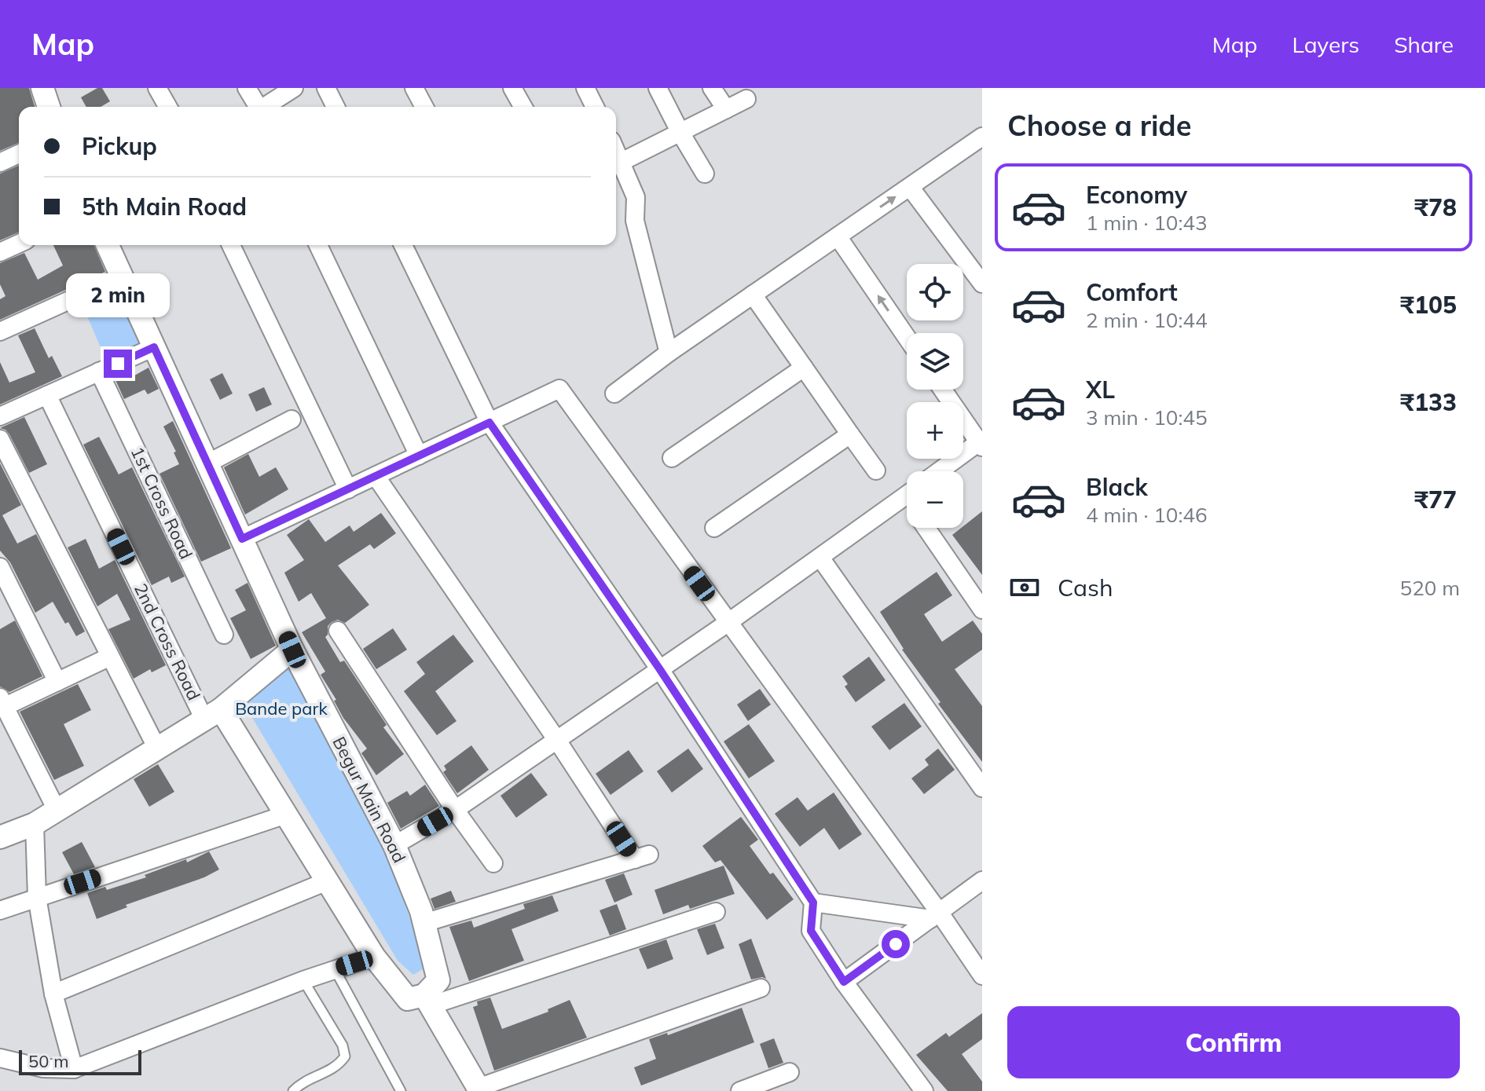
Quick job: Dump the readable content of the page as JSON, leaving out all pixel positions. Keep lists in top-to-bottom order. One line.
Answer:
{"streets":{"street":["1st Cross Road","2nd Cross Road","Begur Main Road"]},"parks":["Bande park"],"scale_bar":"50 m","page":{"header":"Map","nav":["Map","Layers","Share"],"heading":"Choose a ride","banner":["Pickup","5th Main Road"],"list":[{"name":"Economy","note":"1 min · 10:43","value":"₹78"},{"name":"Comfort","note":"2 min · 10:44","value":"₹105"},{"name":"XL","note":"3 min · 10:45","value":"₹133"},{"name":"Black","note":"4 min · 10:46","value":"₹77"}],"map_buttons":["+","−"],"bubble":"2 min","pay":["Cash","520 m"],"buttons":"Confirm","scale":"50 m"}}
